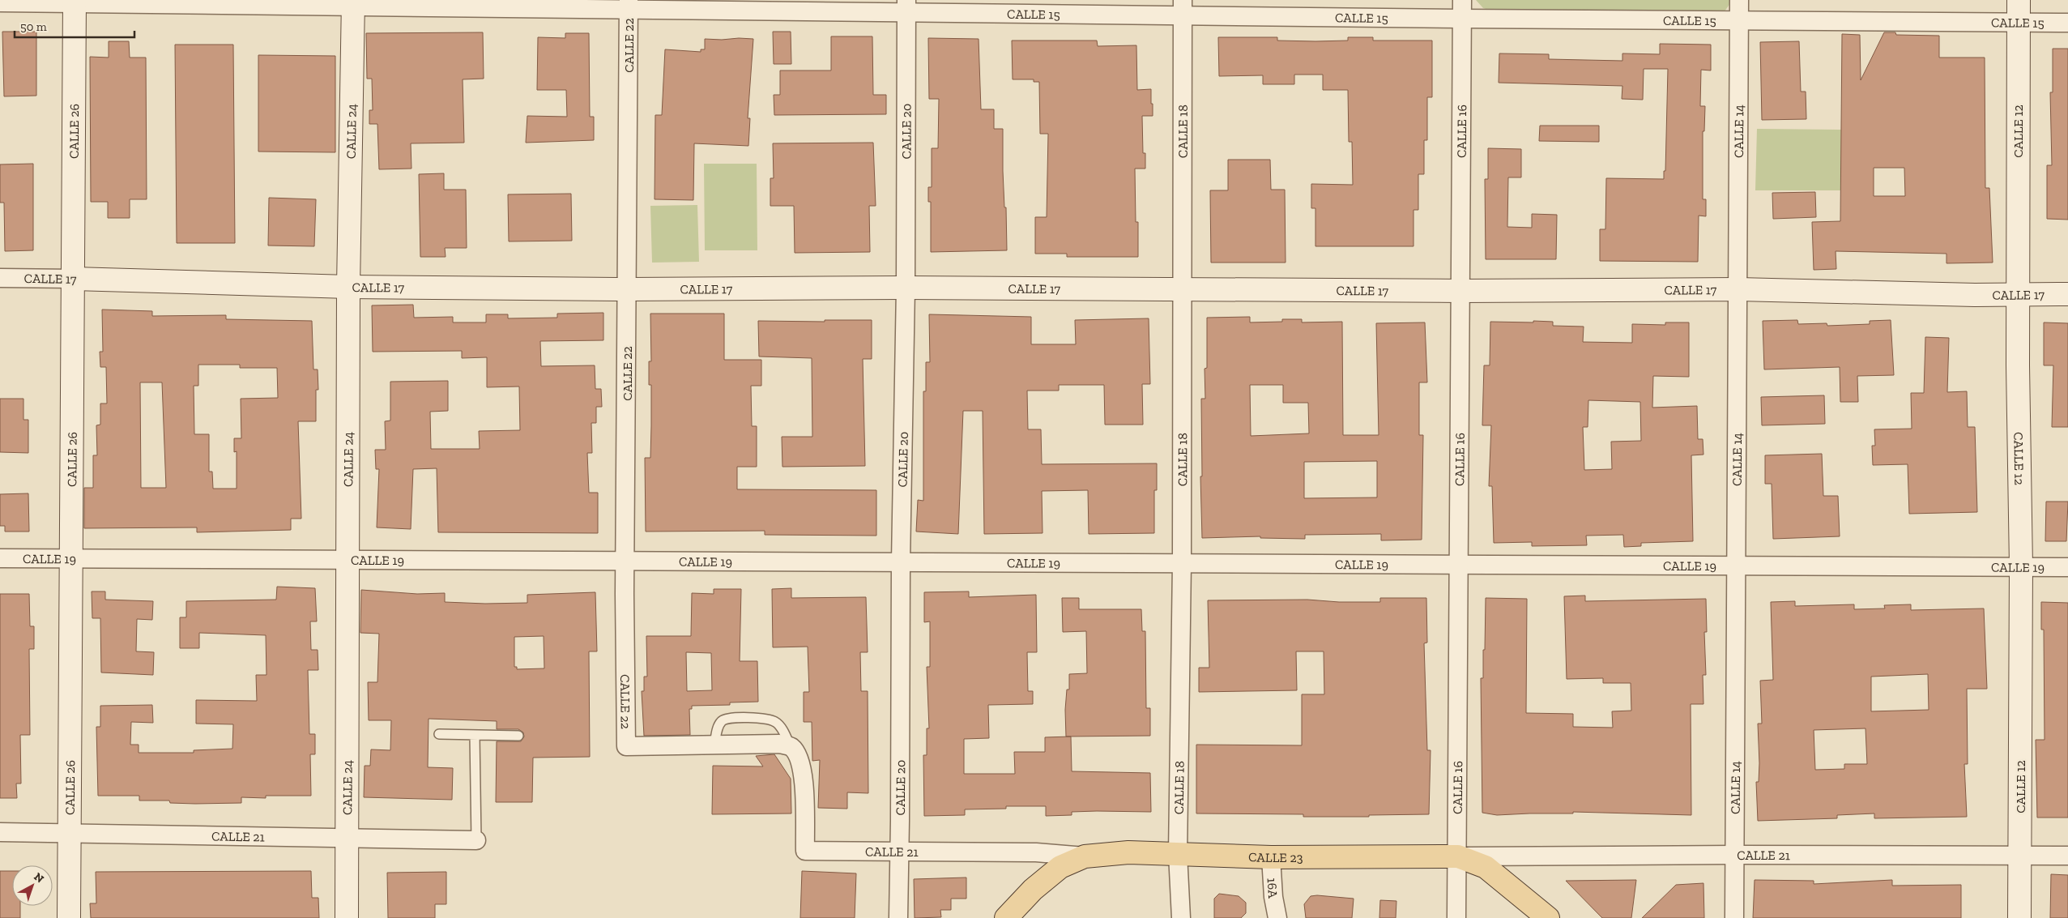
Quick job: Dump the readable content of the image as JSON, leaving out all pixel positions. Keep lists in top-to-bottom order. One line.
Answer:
{"streets":{"main road":["CALLE 23"],"street":["CALLE 15","CALLE 22","CALLE 26","CALLE 24","CALLE 20","CALLE 18","CALLE 16","CALLE 14","CALLE 12","CALLE 17","CALLE 19","CALLE 21","16A"]},"crossings":[["CALLE 15","CALLE 22"],["CALLE 15","CALLE 26"],["CALLE 15","CALLE 24"],["CALLE 15","CALLE 20"],["CALLE 15","CALLE 18"],["CALLE 15","CALLE 16"],["CALLE 15","CALLE 14"],["CALLE 15","CALLE 12"],["CALLE 22","CALLE 17"],["CALLE 22","CALLE 19"],["CALLE 22","CALLE 21"],["CALLE 26","CALLE 17"],["CALLE 26","CALLE 19"],["CALLE 26","CALLE 21"],["CALLE 24","CALLE 17"],["CALLE 24","CALLE 19"],["CALLE 24","CALLE 21"],["CALLE 20","CALLE 17"],["CALLE 20","CALLE 19"],["CALLE 20","CALLE 21"],["CALLE 18","CALLE 17"],["CALLE 18","CALLE 19"],["CALLE 18","CALLE 23"],["CALLE 16","CALLE 17"],["CALLE 16","CALLE 19"],["CALLE 16","CALLE 21"],["CALLE 16","CALLE 23"],["CALLE 14","CALLE 17"],["CALLE 14","CALLE 19"],["CALLE 14","CALLE 21"],["CALLE 12","CALLE 17"],["CALLE 12","CALLE 19"],["CALLE 12","CALLE 21"],["CALLE 21","CALLE 23"],["CALLE 23","16A"]],"scale_bar":"50 m","north":"top right"}
